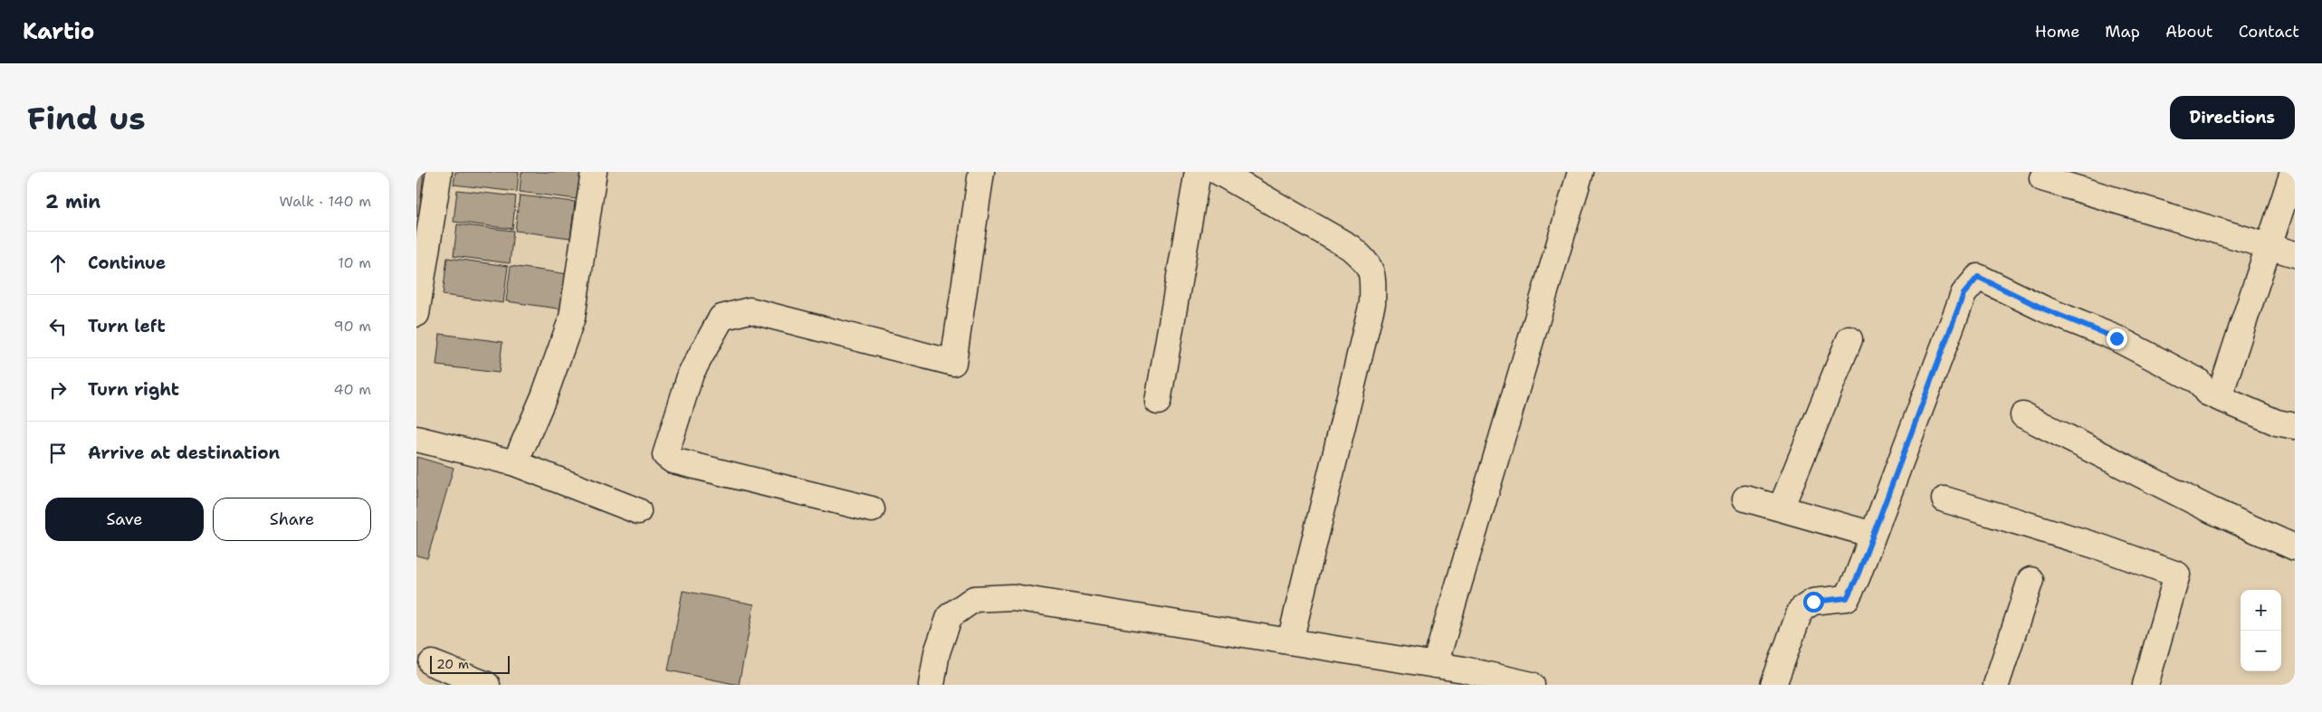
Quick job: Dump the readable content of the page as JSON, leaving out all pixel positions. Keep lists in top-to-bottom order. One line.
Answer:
{"scale_bar":"20 m","page":{"header":"Kartio","nav":["Home","Map","About","Contact"],"buttons":["Directions",["Save","Share"]],"title":"Find us","heading":["2 min","Walk · 140 m"],"list":[["Continue","10 m"],["Turn left","90 m"],["Turn right","40 m"],"Arrive at destination"],"map_buttons":["+","−"],"scale":"20 m"}}
